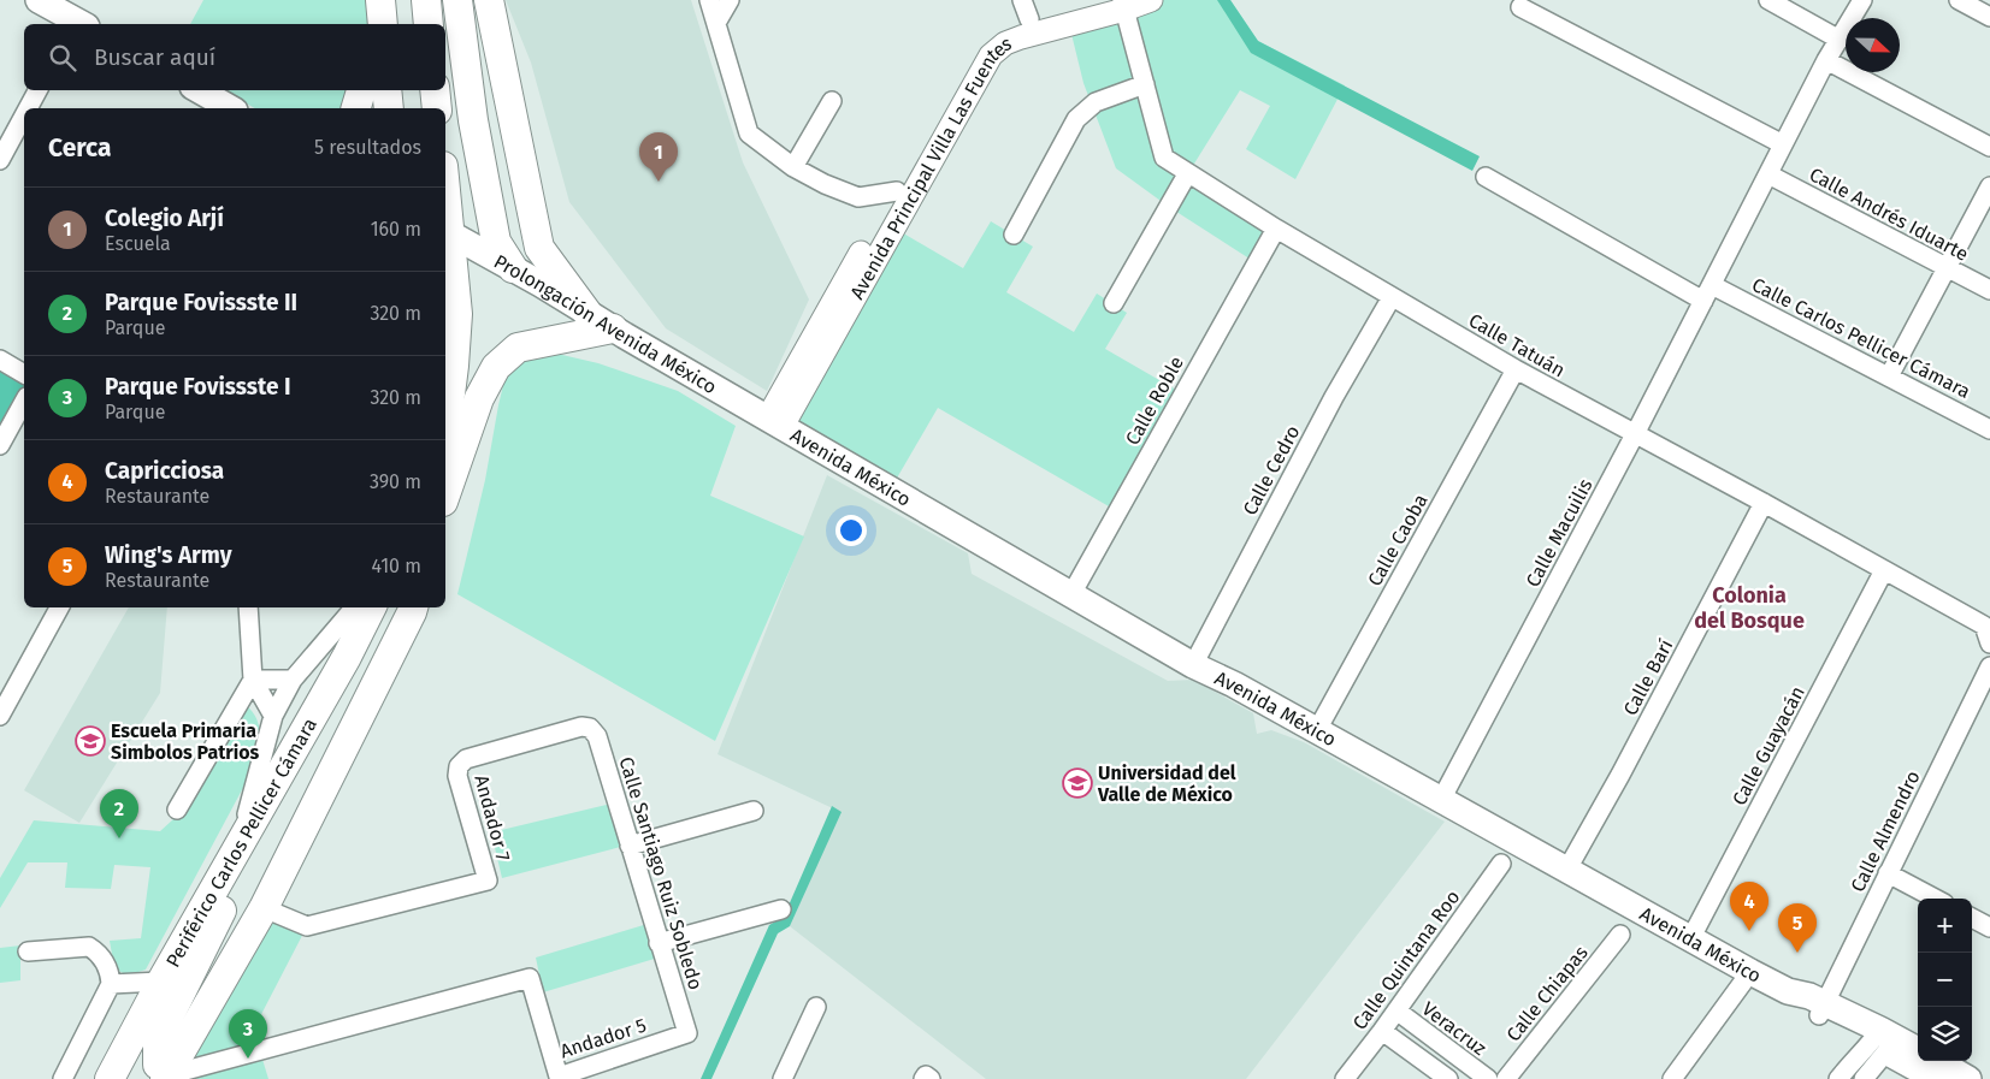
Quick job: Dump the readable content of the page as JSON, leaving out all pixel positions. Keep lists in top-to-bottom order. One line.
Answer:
{"streets":{"main road":["Prolongación Avenida México","Avenida México","Periférico Carlos Pellicer Cámara"],"street":["Avenida Principal Villa Las Fuentes","Calle Andrés Iduarte","Calle Carlos Pellicer Cámara","Calle Tatuán","Calle Roble","Calle Cedro","Calle Macuilis","Calle Caoba","Calle Barí","Calle Guayacán","Andador 7","Calle Almendro","Calle Santiago Ruiz Sobledo","Calle Quintana Roo","Calle Chiapas","Veracruz","Andador 5"]},"crossings":[["Avenida Principal Villa Las Fuentes","Prolongación Avenida México"],["Avenida Principal Villa Las Fuentes","Calle Tatuán"],["Avenida Principal Villa Las Fuentes","Avenida México"],["Calle Andrés Iduarte","Calle Macuilis"],["Prolongación Avenida México","Avenida México"],["Calle Carlos Pellicer Cámara","Calle Macuilis"],["Calle Tatuán","Calle Roble"],["Calle Tatuán","Calle Cedro"],["Calle Tatuán","Calle Macuilis"],["Calle Tatuán","Calle Caoba"],["Calle Tatuán","Calle Barí"],["Calle Tatuán","Calle Guayacán"],["Calle Roble","Avenida México"],["Avenida México","Calle Cedro"],["Avenida México","Calle Macuilis"],["Avenida México","Calle Caoba"],["Avenida México","Calle Barí"],["Avenida México","Calle Guayacán"],["Avenida México","Calle Almendro"],["Andador 7","Calle Santiago Ruiz Sobledo"],["Calle Santiago Ruiz Sobledo","Andador 5"],["Calle Quintana Roo","Veracruz"]],"districts":["Colonia del Bosque"],"places":{"school or university":["Escuela Primaria Simbolos Patrios","Universidad del Valle de México"]},"north":"right","page":{"search":"Buscar aquí","heading":["Cerca","5 resultados"],"pins":["1","2","4","5","3"],"list":[{"mark":"1","name":"Colegio Arjí","note":"Escuela","value":"160 m"},{"mark":"2","name":"Parque Fovissste II","note":"Parque","value":"320 m"},{"mark":"3","name":"Parque Fovissste I","note":"Parque","value":"320 m"},{"mark":"4","name":"Capricciosa","note":"Restaurante","value":"390 m"},{"mark":"5","name":"Wing's Army","note":"Restaurante","value":"410 m"}],"map_buttons":["+","−"]}}
